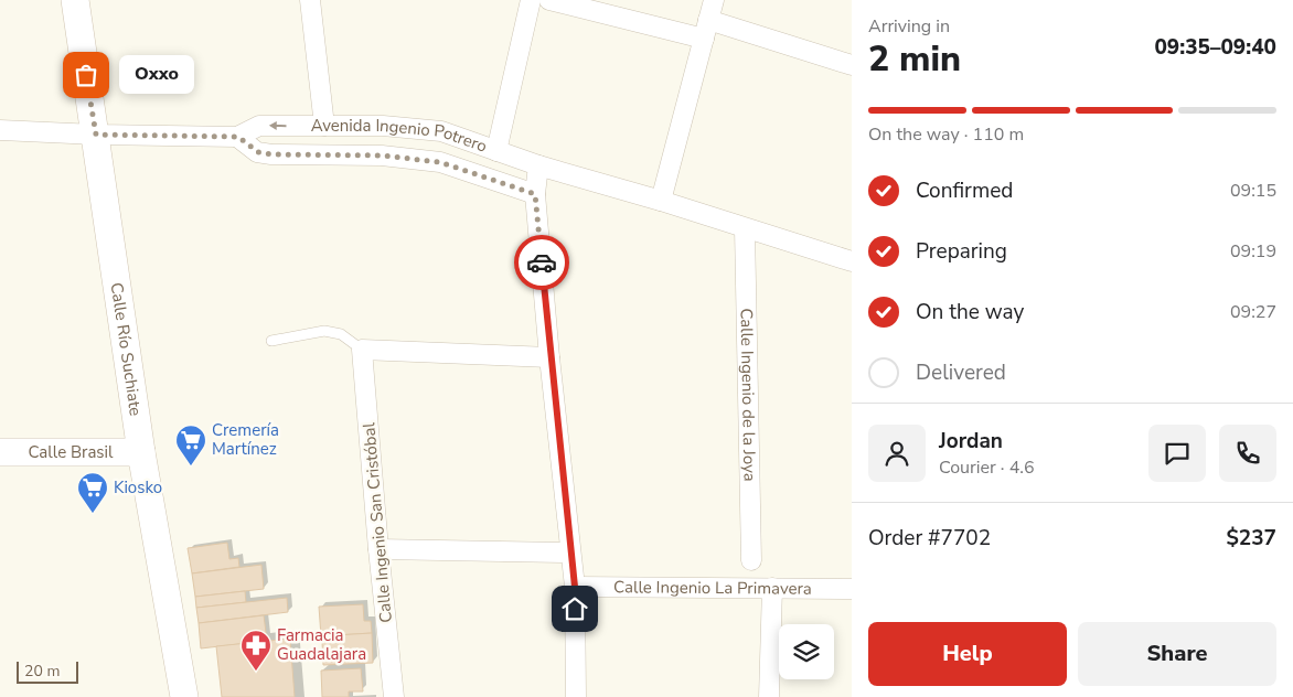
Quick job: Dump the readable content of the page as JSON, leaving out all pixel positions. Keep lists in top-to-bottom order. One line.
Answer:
{"streets":{"main road":["Calle Río Suchiate","Calle Brasil"],"street":["Avenida Ingenio Potrero","Calle Ingenio de la Joya","Calle Ingenio San Cristóbal","Calle Ingenio La Primavera"]},"crossings":[["Avenida Ingenio Potrero","Calle Ingenio de la Joya"],["Calle Río Suchiate","Calle Brasil"]],"places":{"other":["Oxxo"],"supermarket":["Cremería Martínez","Kiosko"],"pharmacy":["Farmacia Guadalajara"]},"scale_bar":"20 m","page":{"heading":["2 min","Arriving in","09:35–09:40"],"panel":["Jordan","Courier · 4.6","Order #7702","$237"],"bubble":"Oxxo","bar":"On the way · 110 m","list":[["Confirmed","09:15"],["Preparing","09:19"],["On the way","09:27"],"Delivered"],"buttons":["Help","Share"],"scale":"20 m"}}
